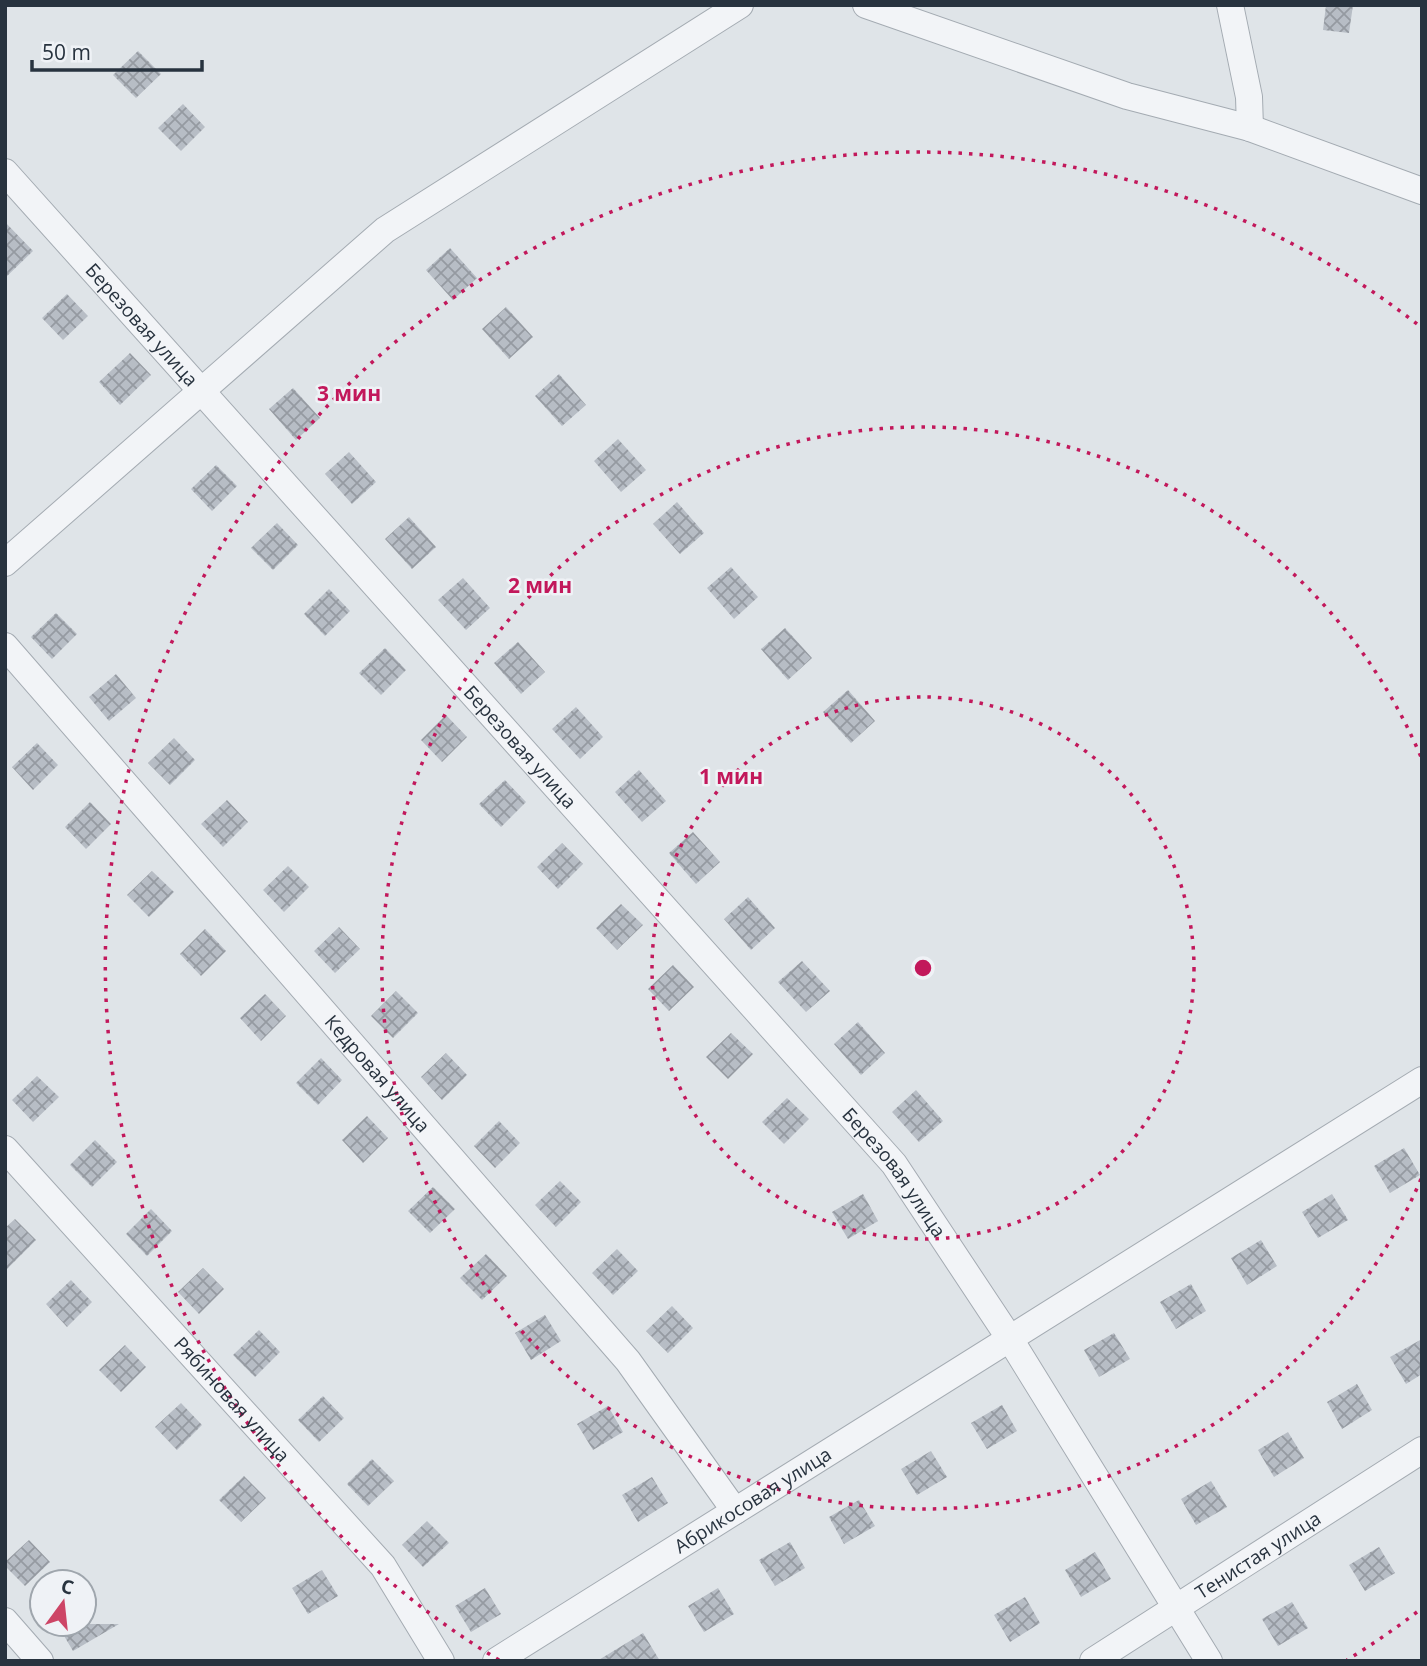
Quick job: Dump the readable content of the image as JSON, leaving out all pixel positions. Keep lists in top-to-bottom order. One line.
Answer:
{"streets":{"street":["Березовая улица","Кедровая улица","Рябиновая улица","Абрикосовая улица","Тенистая улица"]},"crossings":[["Березовая улица","Абрикосовая улица"],["Березовая улица","Тенистая улица"],["Кедровая улица","Абрикосовая улица"]],"scale_bar":"50 m","north":"top","rings":["3 мин","2 мин","1 мин"]}
